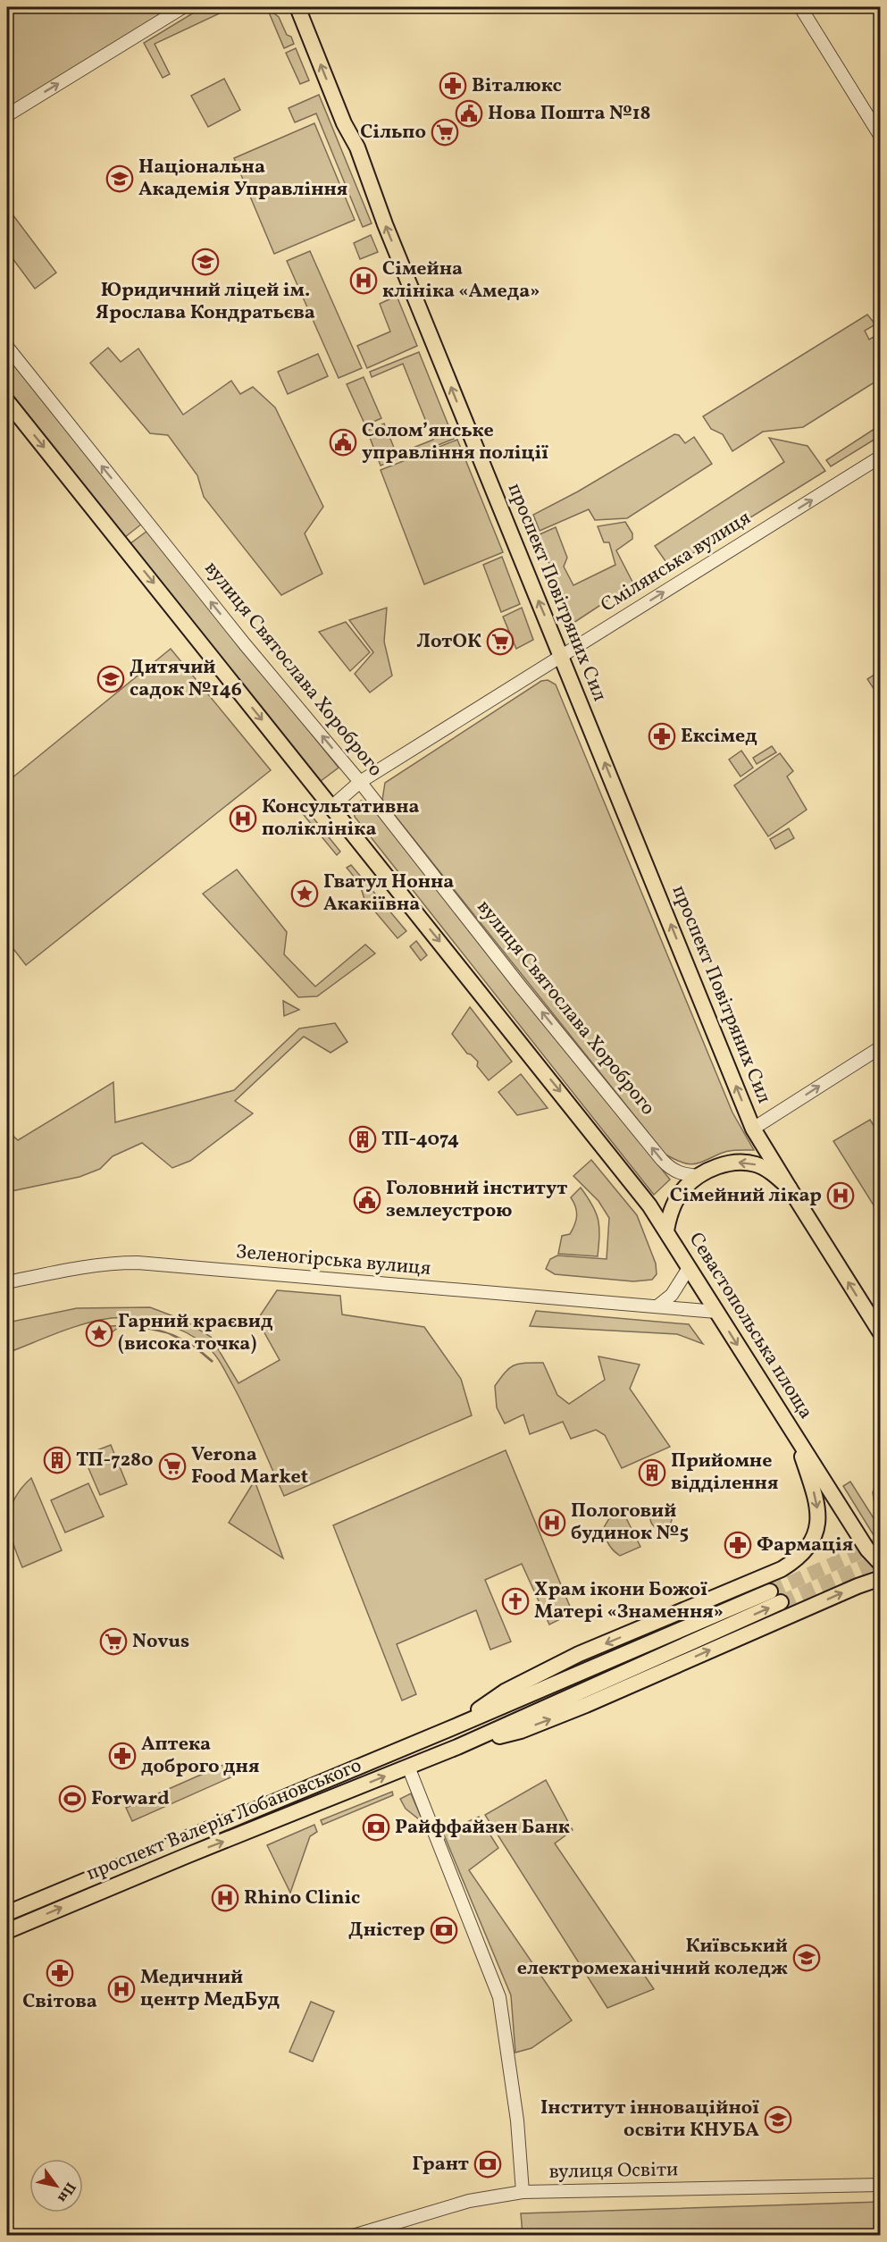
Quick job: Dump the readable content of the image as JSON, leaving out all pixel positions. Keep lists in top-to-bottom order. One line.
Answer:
{"streets":{"main road":["проспект Повітряних Сил","Севастопольська площа","проспект Валерія Лобановського"],"street":["Смілянська вулиця","вулиця Святослава Хороброго","Зеленогірська вулиця","вулиця Освіти"]},"crossings":[["Смілянська вулиця","проспект Повітряних Сил"],["Смілянська вулиця","вулиця Святослава Хороброго"],["проспект Повітряних Сил","Севастопольська площа"],["вулиця Святослава Хороброго","Севастопольська площа"],["Зеленогірська вулиця","Севастопольська площа"],["Севастопольська площа","проспект Валерія Лобановського"]],"one_way":["Смілянська вулиця","проспект Повітряних Сил","вулиця Святослава Хороброго"],"places":{"pharmacy":["Віталюкс","Ексімед","Фармація","Аптека доброго дня","Світова"],"public building":["Нова Пошта №18","Соломʼянське управління поліції","Головний інститут землеустрою"],"supermarket":["Сільпо","ЛотОК","Verona Food Market","Novus"],"school or university":["Національна Академія Управління","Юридичний ліцей ім. Ярослава Кондратьєва","Дитячий садок №146","Київський електромеханічний коледж","Інститут інноваційної освіти КНУБА"],"hospital":["Сімейна клініка «Амеда»","Консультативна поліклініка","Сімейний лікар","Пологовий будинок №5","Rhino Clinic","Медичний центр МедБуд"],"place":["Гватул Нонна Акакіївна","Гарний краєвид (висока точка)"],"building":["ТП-4074","ТП-7280","Прийомне відділення"],"church":["Храм ікони Божої Матері «Знамення»"],"sports":["Forward"],"bank":["Райффайзен Банк","Дністер","Грант"]},"north":"bottom right"}
